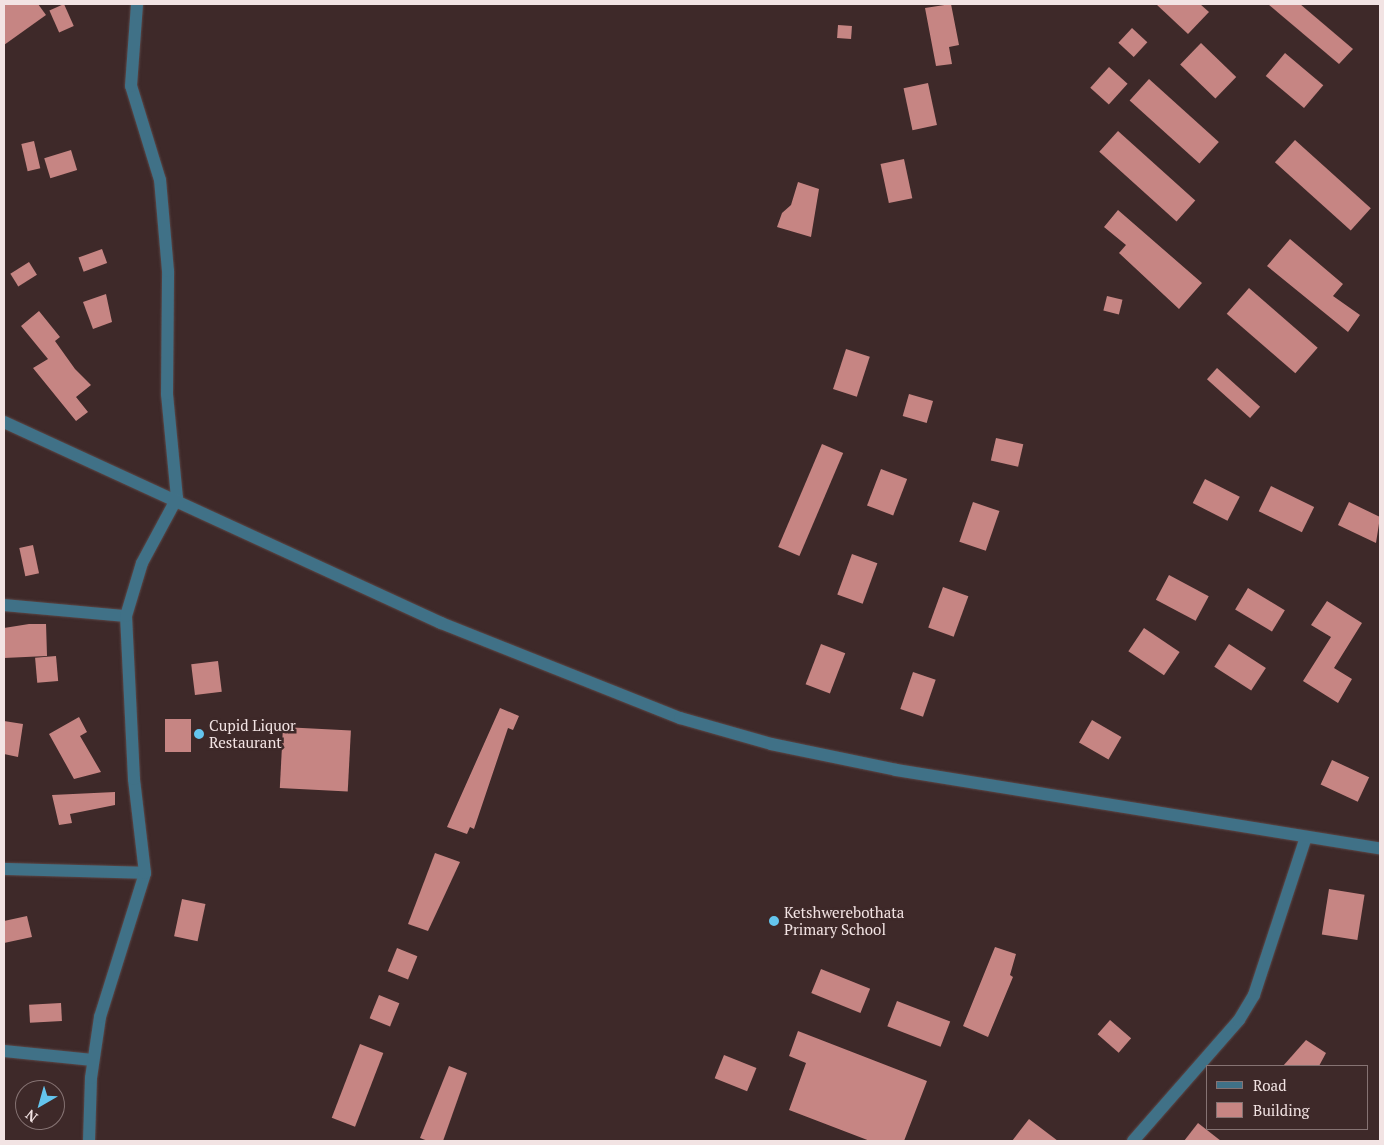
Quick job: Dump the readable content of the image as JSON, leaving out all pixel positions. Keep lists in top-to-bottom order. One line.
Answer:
{"places":["Cupid Liquor Restaurant","Ketshwerebothata Primary School"],"legend":["Road","Building"],"north":"bottom left"}
